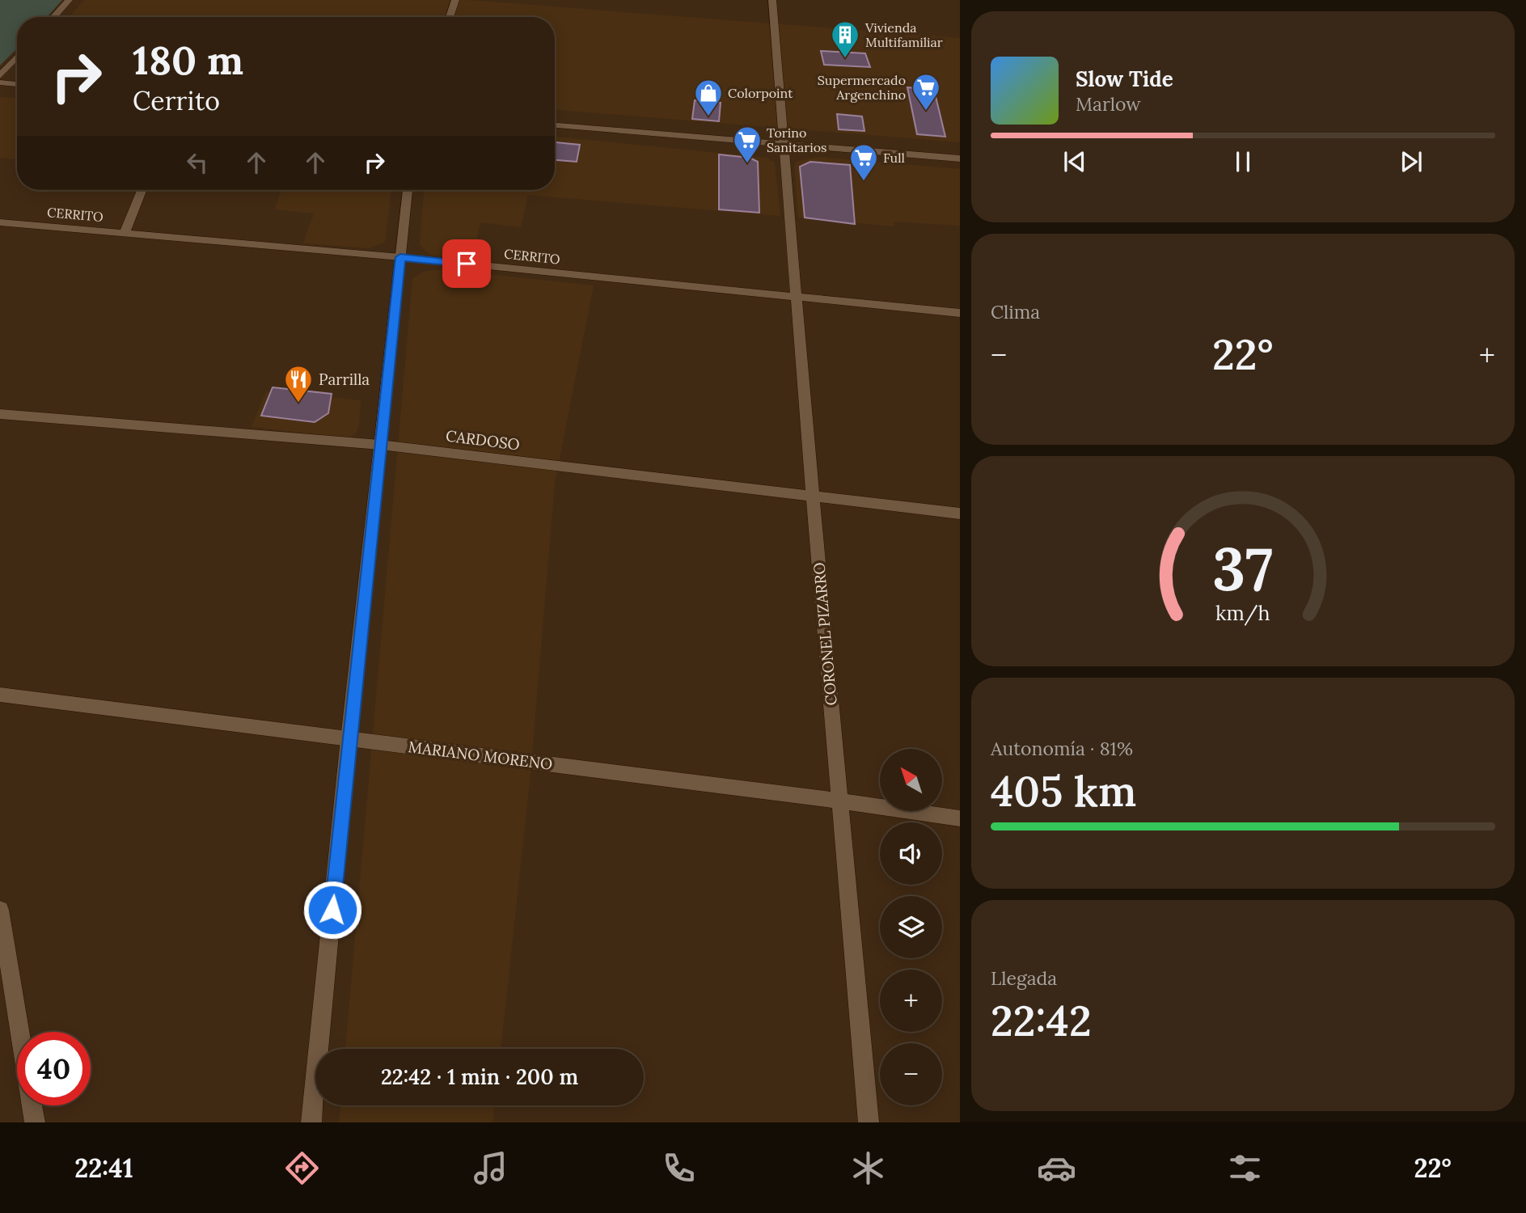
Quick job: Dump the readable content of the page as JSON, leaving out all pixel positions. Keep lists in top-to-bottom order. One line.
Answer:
{"streets":{"street":["CERRITO","CARDOSO","CORONEL PIZARRO","MARIANO MORENO"]},"crossings":[["CERRITO","CORONEL PIZARRO"],["CARDOSO","CORONEL PIZARRO"],["CORONEL PIZARRO","MARIANO MORENO"]],"places":{"building":["Vivienda Multifamiliar"],"supermarket":["Supermercado Argenchino","Torino Sanitarios","Full"],"shop":["Colorpoint"],"restaurant":["Parrilla"]},"north":"top left","page":{"turn":["180 m","Cerrito"],"song":["Slow Tide","Marlow"],"tile":["Clima",["Autonomía · 81%","405 km"],["Llegada","22:42"]],"heat":["−","22°","+"],"map_buttons":["+","−"],"limit":"40","trip":"22:42 · 1 min · 200 m","tabs":["22:41","22°"],"gauge":["37","km/h"]}}
